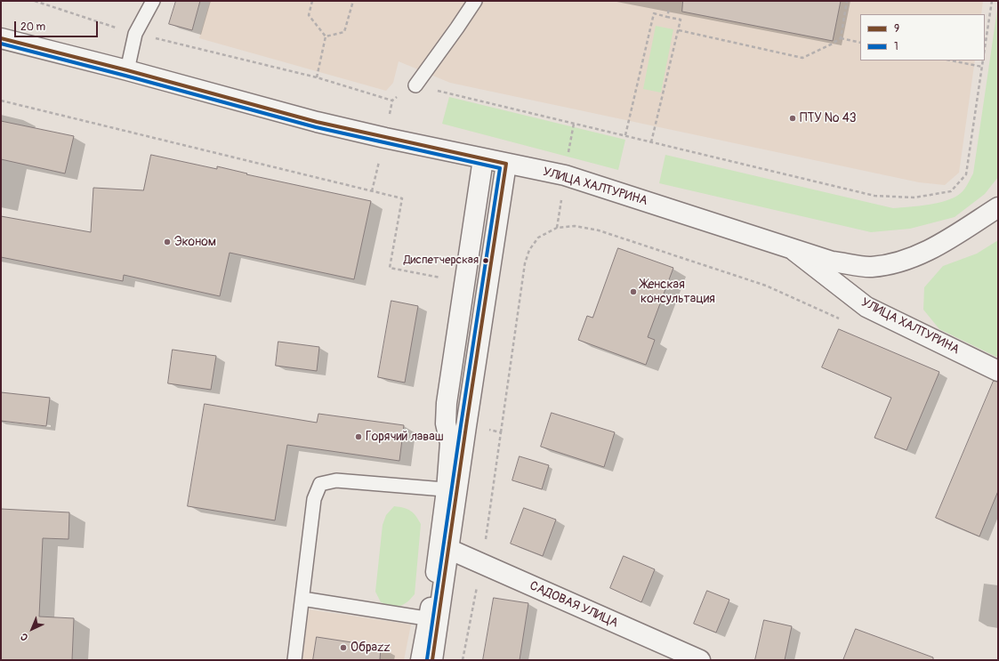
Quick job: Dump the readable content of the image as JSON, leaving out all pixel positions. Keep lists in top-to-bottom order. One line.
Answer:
{"streets":{"street":["УЛИЦА ХАЛТУРИНА","САДОВАЯ УЛИЦА"]},"places":["ПТУ № 43","Эконом","Диспетчерская","Женская консультация","Горячий лаваш","Обраzz"],"lines":["transit line 9","transit line 1"],"legend":["9","1"],"scale_bar":"20 m","north":"bottom left"}
